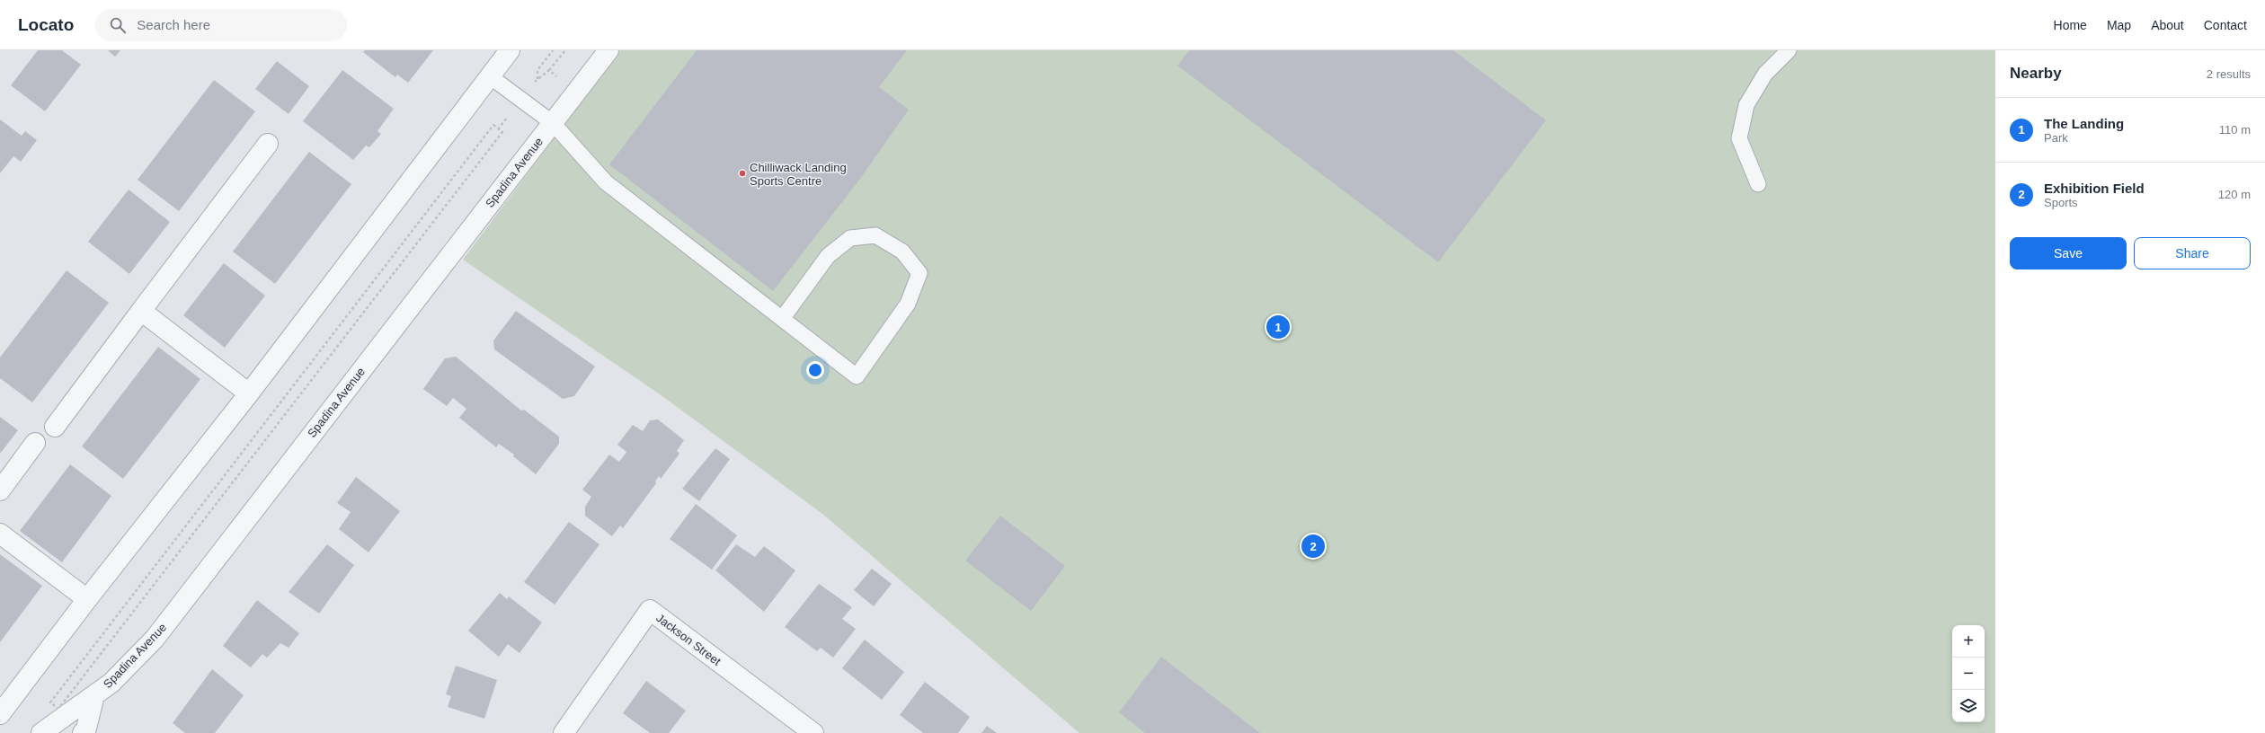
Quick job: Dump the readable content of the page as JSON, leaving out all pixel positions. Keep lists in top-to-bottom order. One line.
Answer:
{"streets":{"street":["Spadina Avenue","Jackson Street"]},"places":["Chilliwack Landing Sports Centre"],"page":{"header":"Locato","search":"Search here","nav":["Home","Map","About","Contact"],"heading":["Nearby","2 results"],"list":[{"mark":"1","name":"The Landing","note":"Park","value":"110 m"},{"mark":"2","name":"Exhibition Field","note":"Sports","value":"120 m"}],"buttons":["Save","Share"],"pins":["1","2"],"map_buttons":["+","−"]}}
